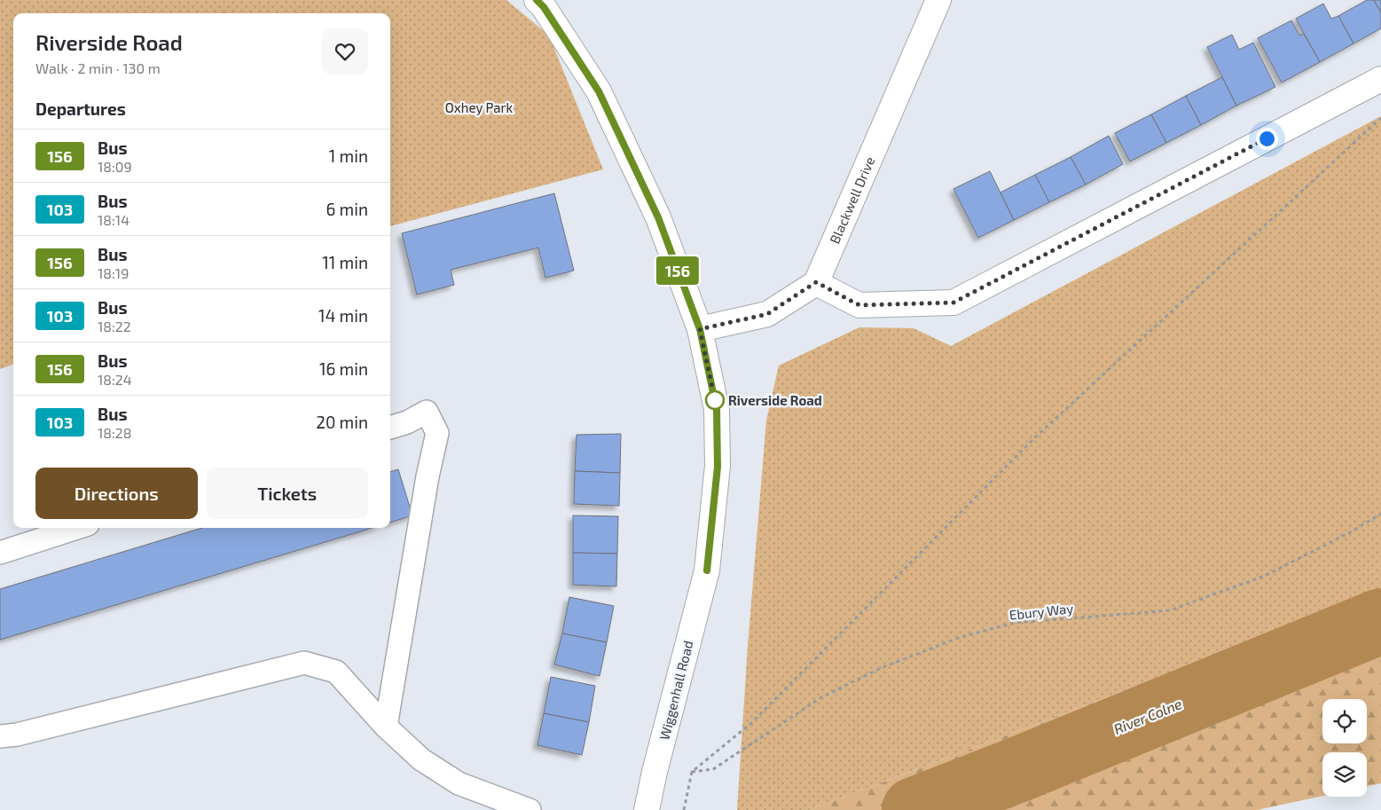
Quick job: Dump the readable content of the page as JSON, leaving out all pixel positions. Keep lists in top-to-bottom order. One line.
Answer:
{"streets":{"street":["Blackwell Drive","Wiggenhall Road"],"path":["Ebury Way"]},"water":["River Colne"],"parks":["Oxhey Park"],"places":["Riverside Road"],"lines":["bus line 156"],"page":{"on_map":"156","heading":[["Riverside Road","Walk · 2 min · 130 m"],"Departures"],"list":[{"mark":"156","name":"Bus","note":"18:09","value":"1 min"},{"mark":"103","name":"Bus","note":"18:14","value":"6 min"},{"mark":"156","name":"Bus","note":"18:19","value":"11 min"},{"mark":"103","name":"Bus","note":"18:22","value":"14 min"},{"mark":"156","name":"Bus","note":"18:24","value":"16 min"},{"mark":"103","name":"Bus","note":"18:28","value":"20 min"}],"buttons":["Directions","Tickets"]}}
